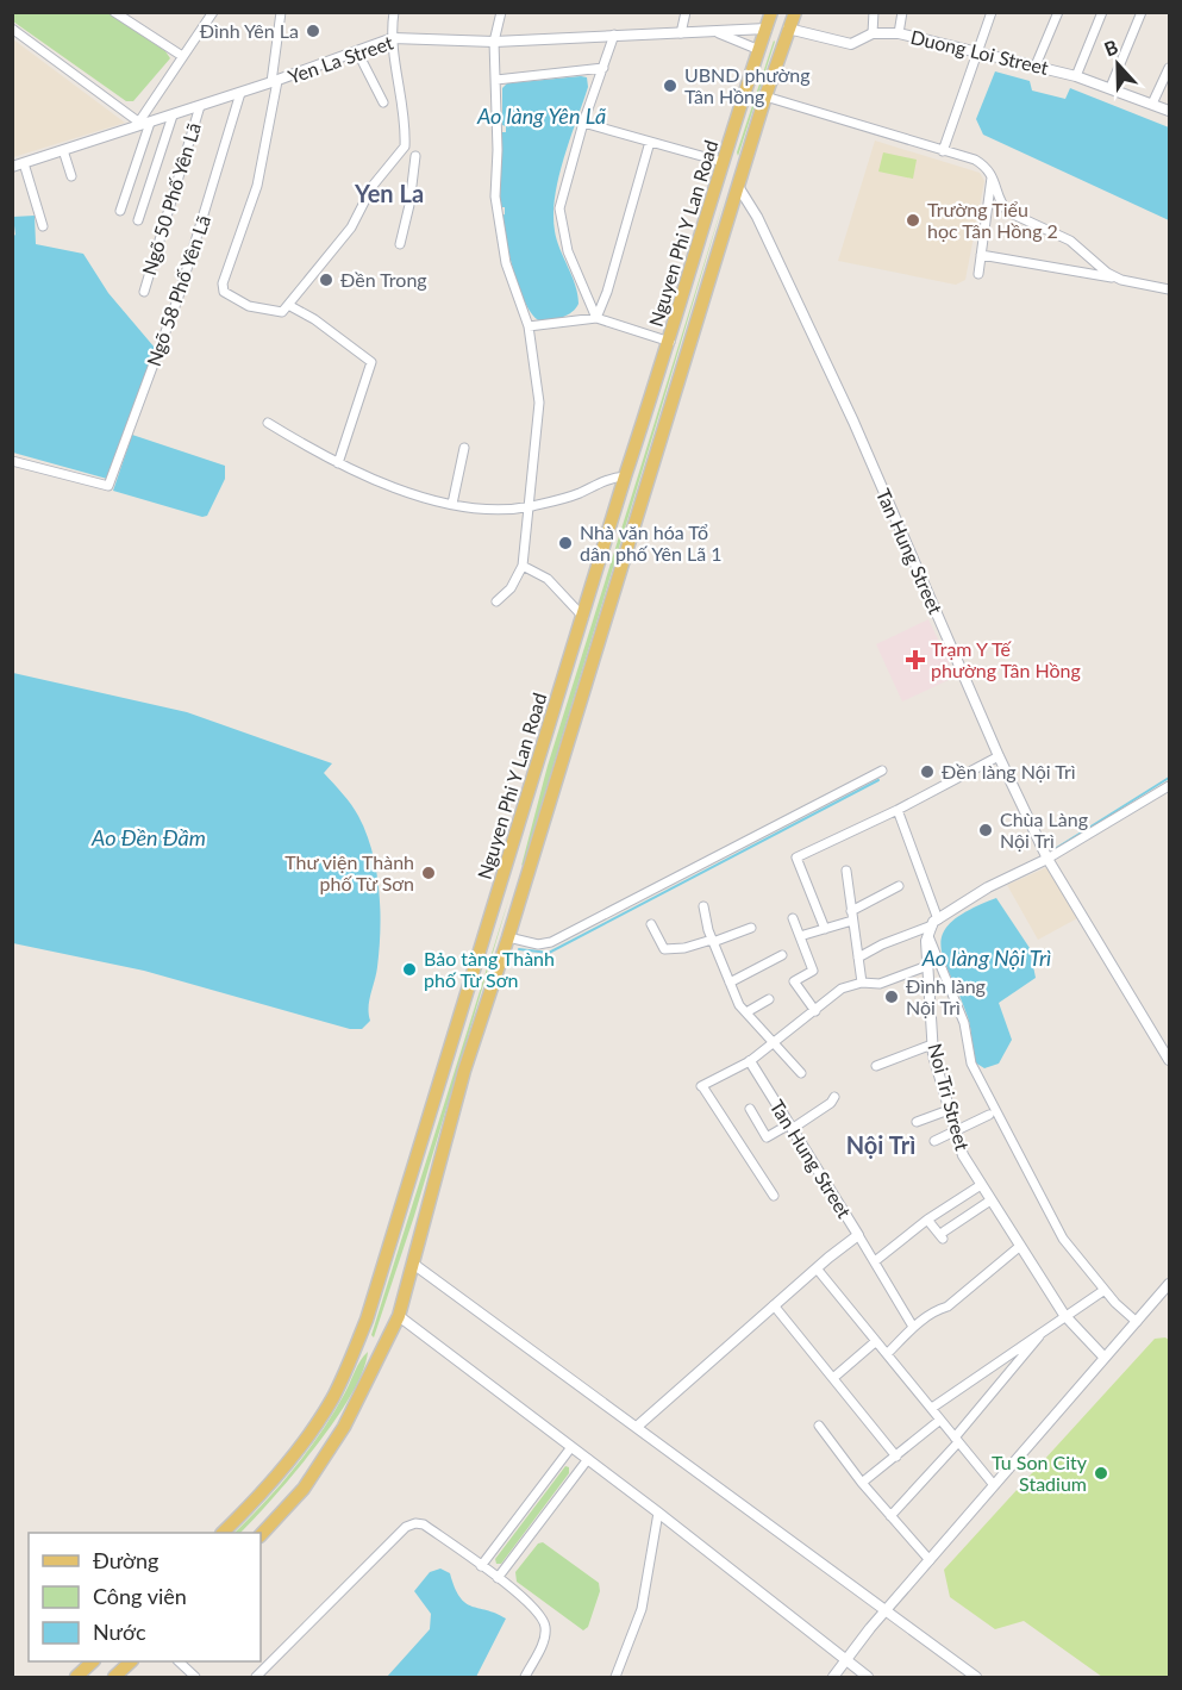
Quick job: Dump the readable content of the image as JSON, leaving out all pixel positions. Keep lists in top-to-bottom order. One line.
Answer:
{"streets":{"main road":["Nguyen Phi Y Lan Road"],"street":["Duong Loi Street","Yen La Street","Ngõ 50 Phố Yên Lã","Ngõ 58 Phố Yên Lã","Tan Hung Street","Noi Tri Street"]},"crossings":[["Duong Loi Street","Nguyen Phi Y Lan Road"],["Yen La Street","Ngõ 50 Phố Yên Lã"],["Yen La Street","Nguyen Phi Y Lan Road"],["Yen La Street","Ngõ 58 Phố Yên Lã"],["Nguyen Phi Y Lan Road","Tan Hung Street"]],"districts":["Yen La","Nội Trì"],"water":["Ao làng Yên Lã","Ao Đền Đầm","Ao làng Nội Trì"],"places":{"other":["Đình Yên La","UBND phường Tân Hồng","Trường Tiểu học Tân Hồng 2","Đền Trong","Nhà văn hóa Tổ dân phố Yên Lã 1","Đền làng Nội Trì","Chùa Làng Nội Trì","Thư viện Thành phố Từ Sơn","Bảo tàng Thành phố Từ Sơn","Đình làng Nội Trì","Tu Son City Stadium"],"health":["Trạm Y Tế phường Tân Hồng"]},"legend":["Đường","Công viên","Nước"],"north":"top"}
